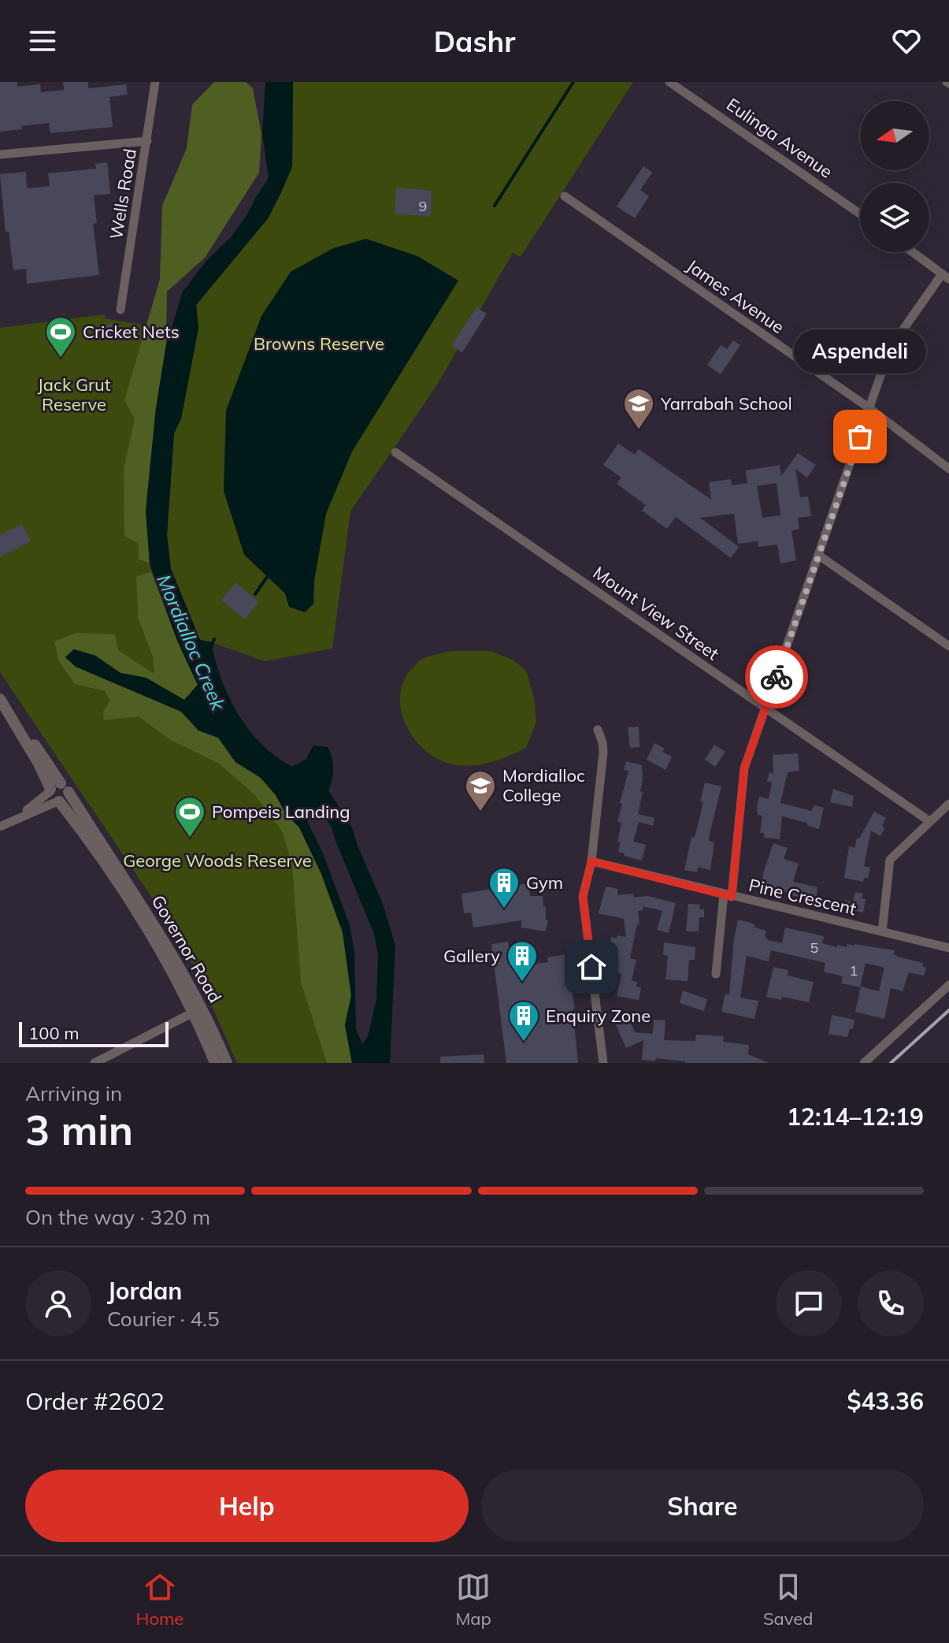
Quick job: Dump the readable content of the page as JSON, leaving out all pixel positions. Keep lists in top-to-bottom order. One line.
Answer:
{"streets":{"street":["Eulinga Avenue","Wells Road","James Avenue","Mount View Street","Pine Crescent","Governor Road"]},"water":["Mordialloc Creek"],"parks":["Browns Reserve","Jack Grut Reserve","George Woods Reserve"],"places":{"sports":["Cricket Nets","Pompeis Landing"],"school or university":["Yarrabah School","Mordialloc College"],"other":["Aspendeli"],"building":["Gym","Gallery","Enquiry Zone"]},"house_numbers":["9","5","1"],"scale_bar":"100 m","north":"left","page":{"header":"Dashr","bubble":"Aspendeli","scale":"100 m","heading":["3 min","Arriving in","12:14–12:19"],"panel":["Jordan","Courier · 4.5","Order #2602","$43.36"],"bar":"On the way · 320 m","buttons":["Help","Share"],"tabs":["Home","Map","Saved"]}}
